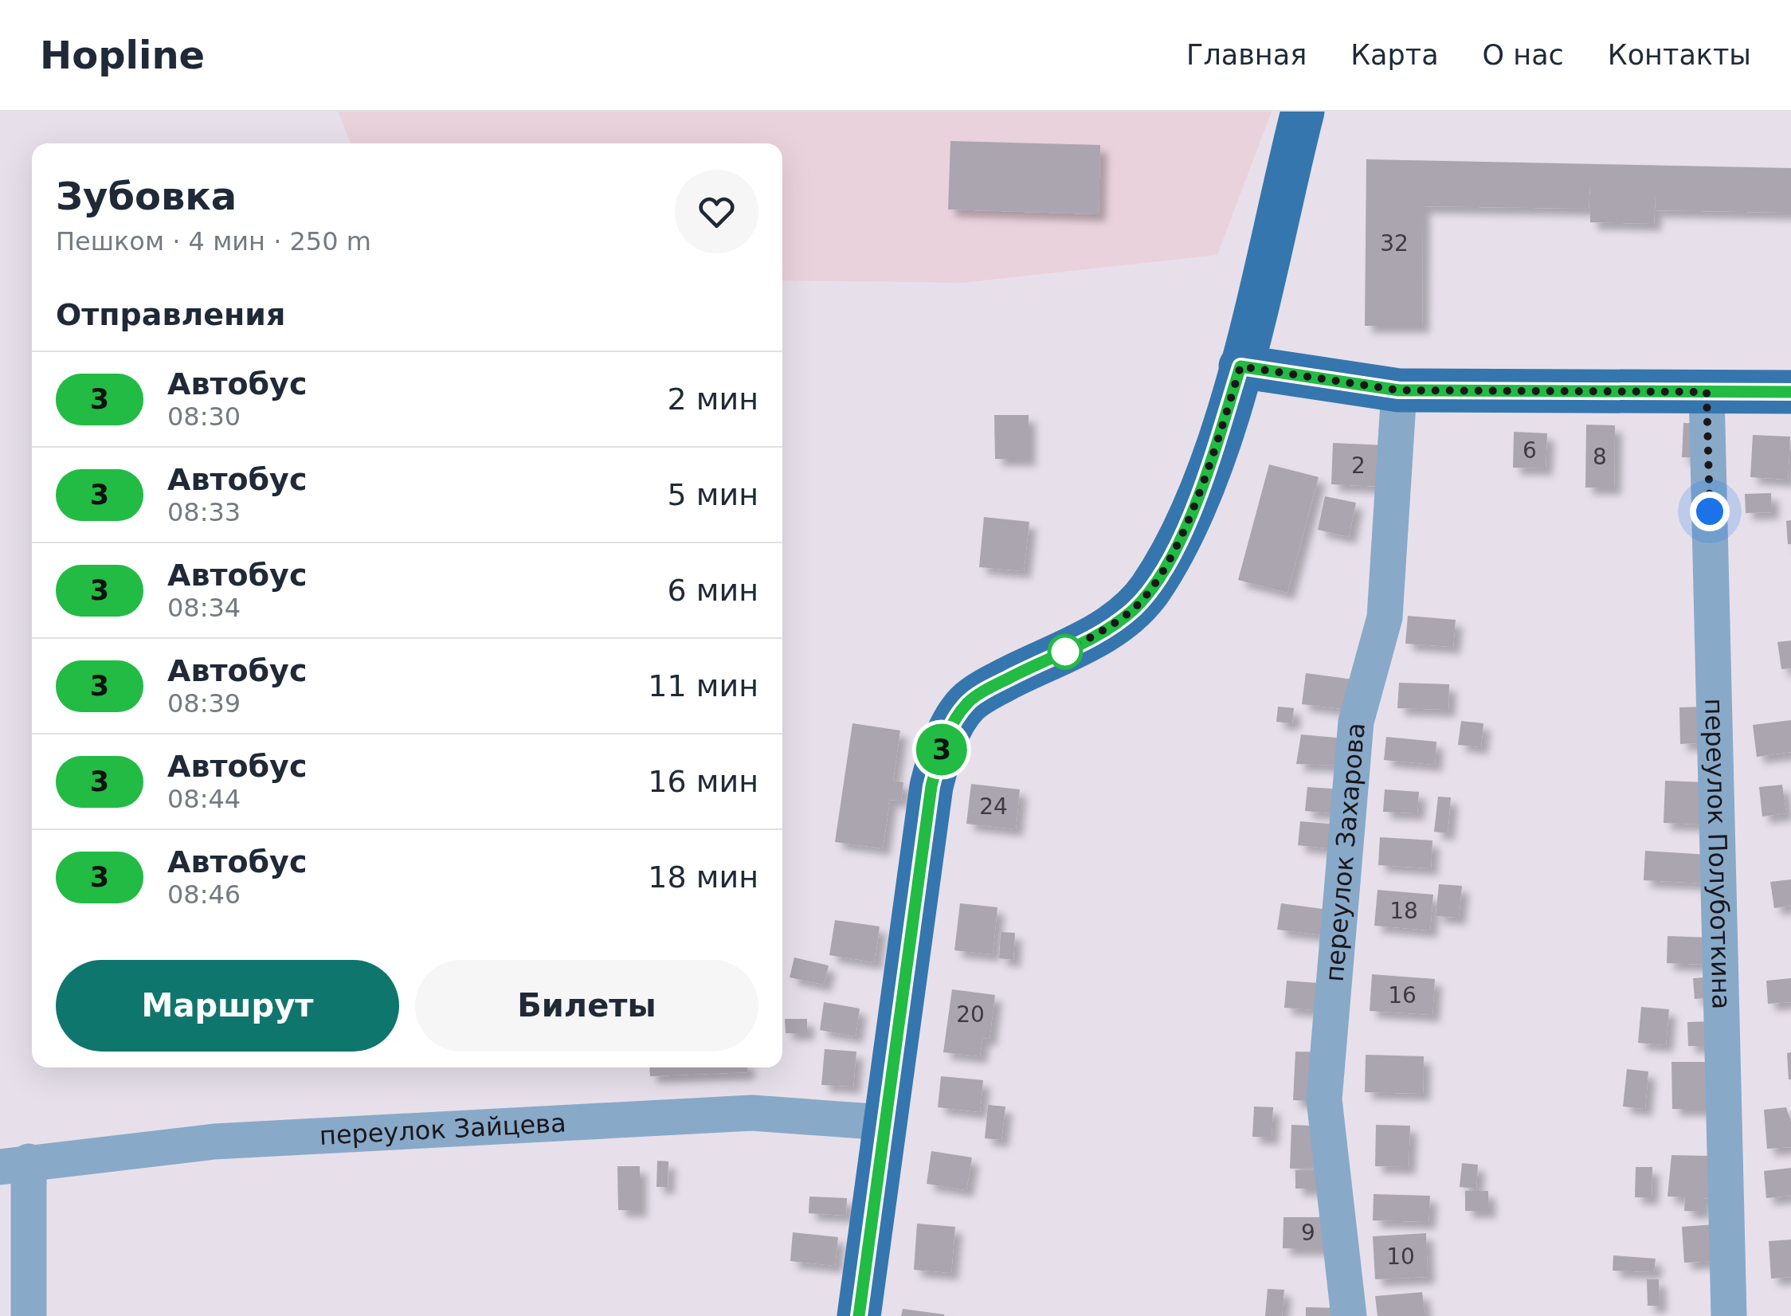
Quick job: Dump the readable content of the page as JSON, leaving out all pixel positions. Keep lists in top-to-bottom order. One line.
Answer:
{"streets":{"street":["переулок Захарова","переулок Полуботкина","переулок Зайцева"]},"lines":["bus line 3"],"house_numbers":["32","6","8","2","24","18","16","20","9","10"],"page":{"header":"Hopline","nav":["Главная","Карта","О нас","Контакты"],"on_map":"3","heading":[["Зубовка","Пешком · 4 мин · 250 m"],"Отправления"],"list":[{"mark":"3","name":"Автобус","note":"08:30","value":"2 мин"},{"mark":"3","name":"Автобус","note":"08:33","value":"5 мин"},{"mark":"3","name":"Автобус","note":"08:34","value":"6 мин"},{"mark":"3","name":"Автобус","note":"08:39","value":"11 мин"},{"mark":"3","name":"Автобус","note":"08:44","value":"16 мин"},{"mark":"3","name":"Автобус","note":"08:46","value":"18 мин"}],"buttons":["Маршрут","Билеты"]}}
